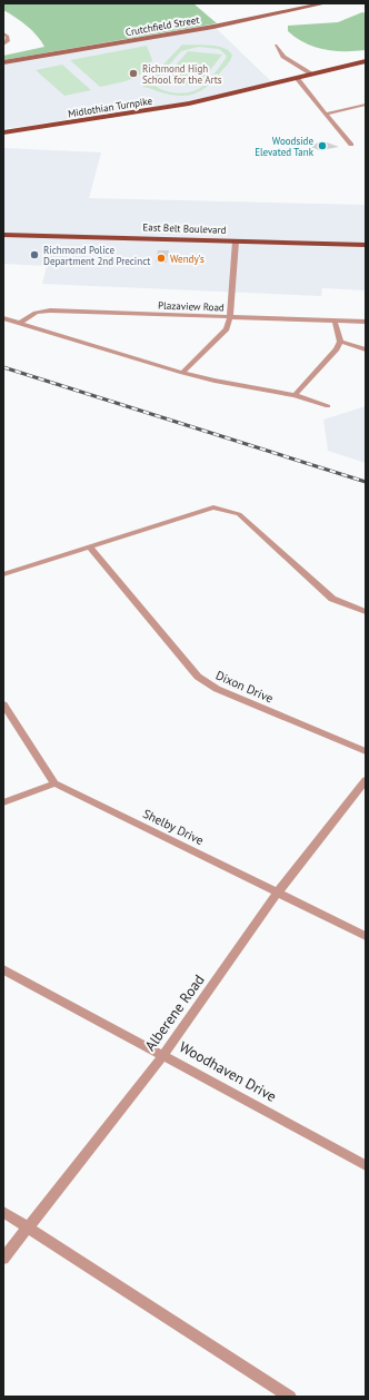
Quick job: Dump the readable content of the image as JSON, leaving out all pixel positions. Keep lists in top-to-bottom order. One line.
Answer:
{"streets":{"main road":["Midlothian Turnpike","East Belt Boulevard"],"street":["Crutchfield Street","Plazaview Road","Dixon Drive","Shelby Drive","Alberene Road","Woodhaven Drive"]},"crossings":[["Shelby Drive","Alberene Road"],["Alberene Road","Woodhaven Drive"]],"places":["Richmond High School for the Arts","Woodside Elevated Tank","Richmond Police Department 2nd Precinct","Wendy's"]}
